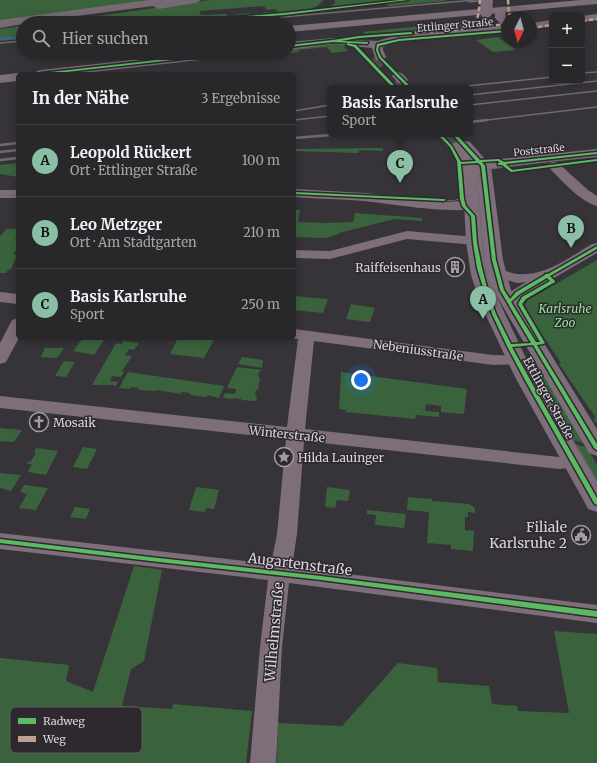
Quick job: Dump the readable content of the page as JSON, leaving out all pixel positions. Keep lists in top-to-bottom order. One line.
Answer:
{"streets":{"main road":["Ettlinger Straße","Nebeniusstraße"],"street":["Poststraße","Winterstraße","Augartenstraße","Wilhelmstraße"]},"crossings":[["Ettlinger Straße","Poststraße"],["Ettlinger Straße","Nebeniusstraße"],["Ettlinger Straße","Winterstraße"],["Nebeniusstraße","Wilhelmstraße"],["Winterstraße","Wilhelmstraße"],["Augartenstraße","Wilhelmstraße"]],"parks":["Karlsruhe Zoo"],"places":{"building":["Raiffeisenhaus"],"church":["Mosaik"],"place":["Hilda Lauinger"],"public building":["Filiale Karlsruhe 2"]},"legend":["Radweg","Weg"],"north":"bottom","page":{"map_buttons":["+","−"],"search":"Hier suchen","heading":["In der Nähe","3 Ergebnisse"],"popup":["Basis Karlsruhe","Sport"],"list":[{"mark":"A","name":"Leopold Rückert","note":"Ort · Ettlinger Straße","value":"100 m"},{"mark":"B","name":"Leo Metzger","note":"Ort · Am Stadtgarten","value":"210 m"},{"mark":"C","name":"Basis Karlsruhe","note":"Sport","value":"250 m"}],"pins":["C","B","A"]}}
